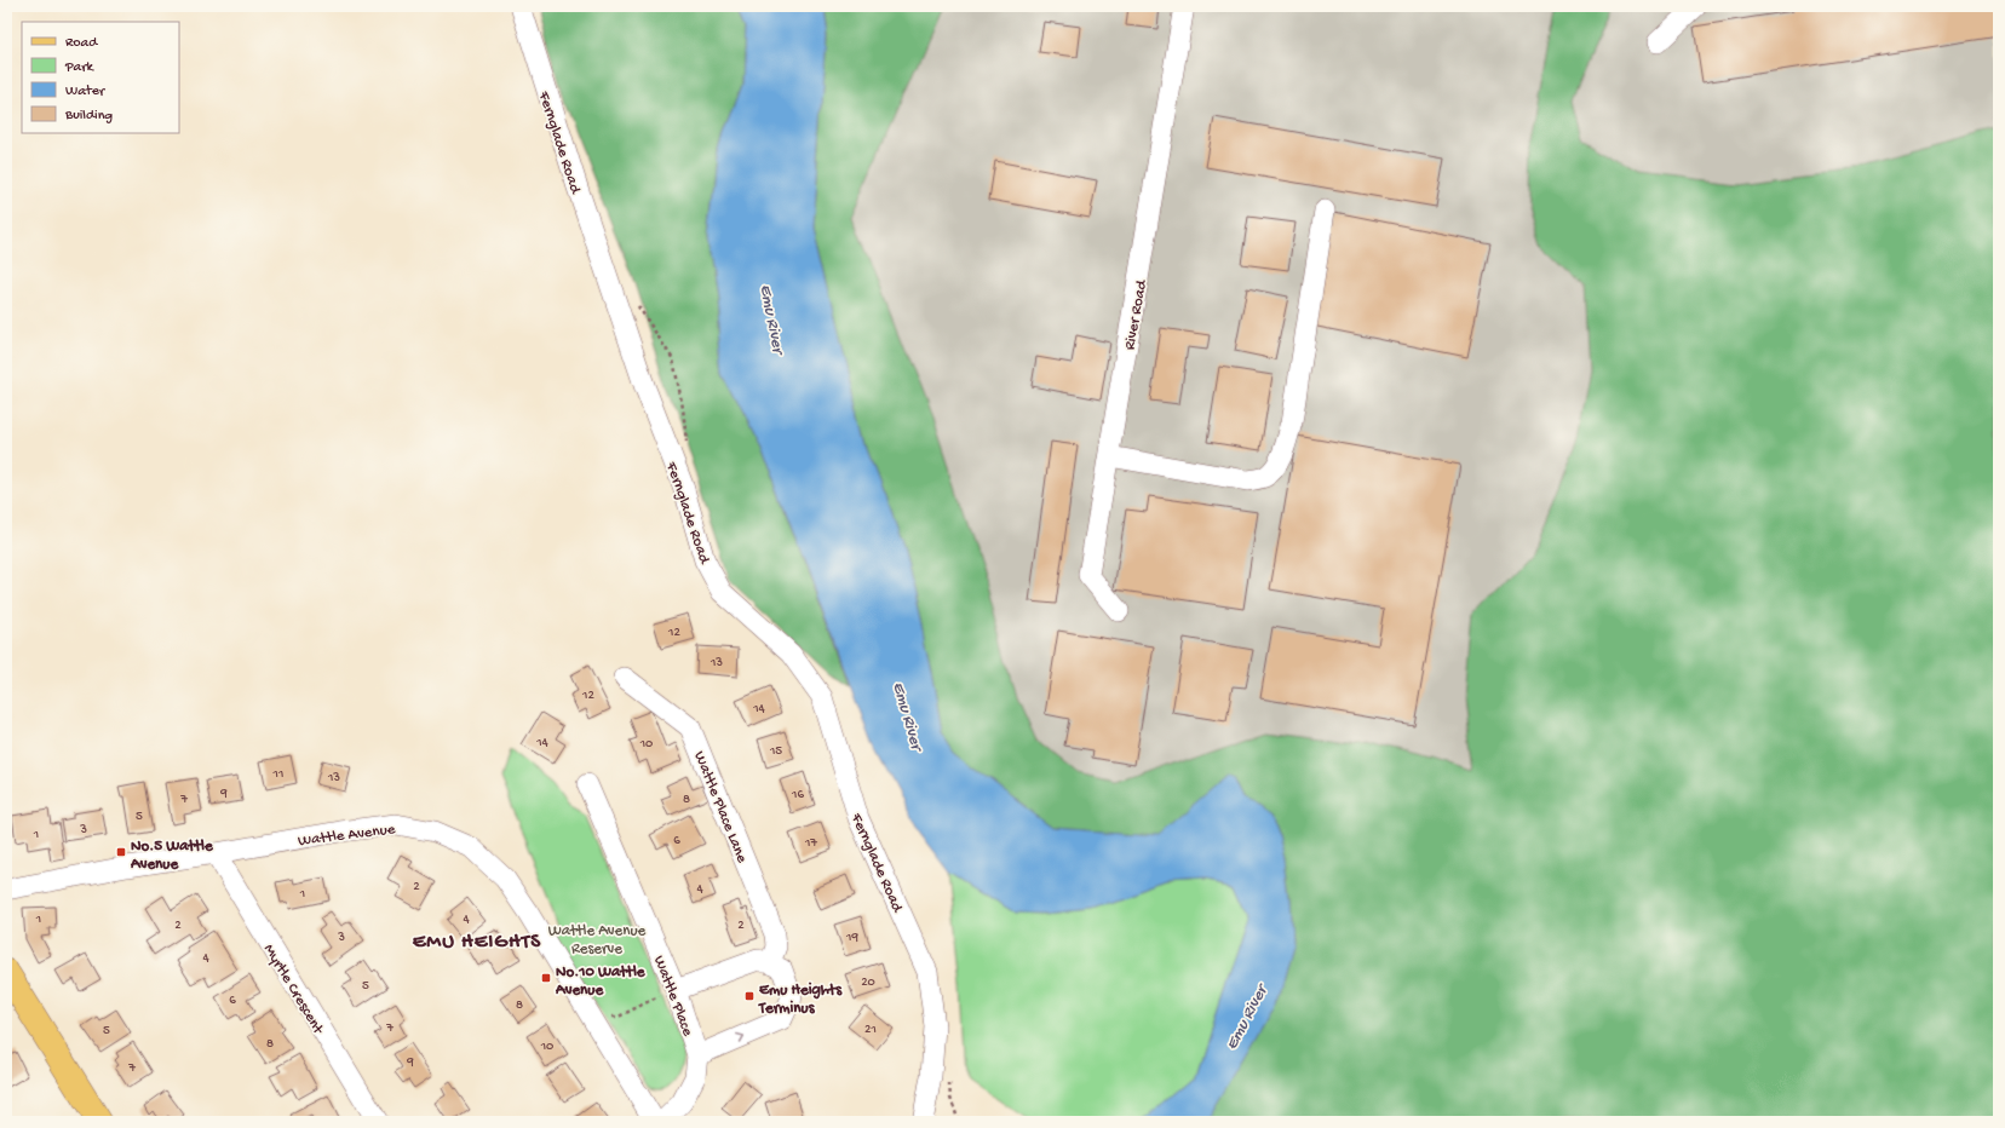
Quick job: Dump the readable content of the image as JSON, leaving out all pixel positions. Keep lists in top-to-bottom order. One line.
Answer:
{"streets":{"street":["Fernglade Road","River Road","Wattle Place Lane","Wattle Avenue","Myrtle Crescent","Wattle Place"]},"crossings":[["Wattle Avenue","Myrtle Crescent"]],"districts":["EMU HEIGHTS"],"water":["Emu River"],"parks":["Wattle Avenue Reserve"],"places":{"transit":["No.5 Wattle Avenue","No.10 Wattle Avenue","Emu Heights Terminus"]},"house_numbers":["12","13","12","14","14","10","15","11","13","9","16","7","8","5","3","1","6","17","2","4","1","1","4","2","2","3","19","4","20","5","6","8","7","21","5","8","10","9","7"],"legend":["Road","Park","Water","Building"]}
